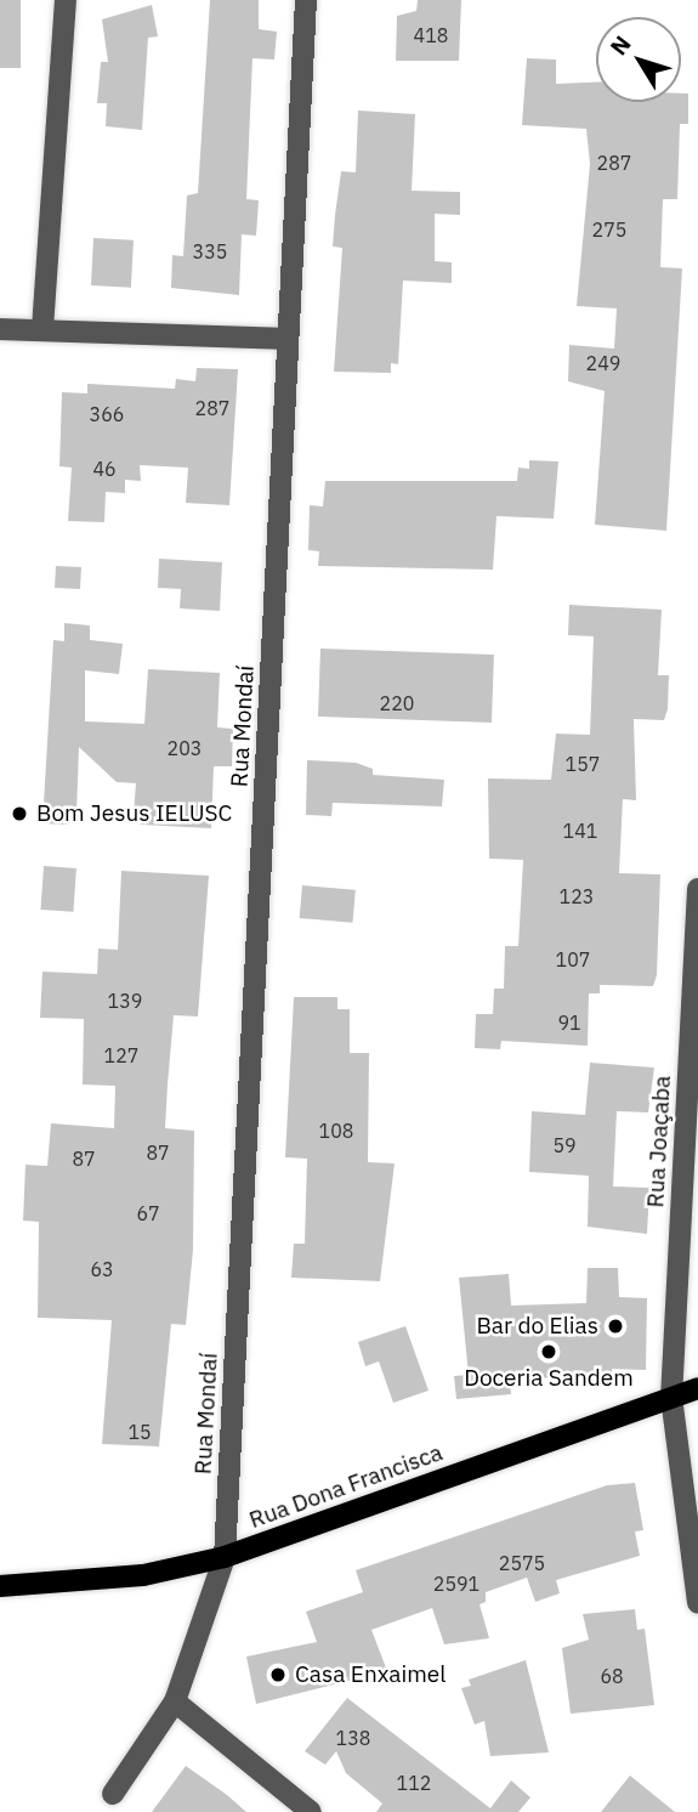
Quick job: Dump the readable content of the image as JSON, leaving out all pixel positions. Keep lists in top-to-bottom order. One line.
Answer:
{"streets":{"main road":["Rua Dona Francisca"],"street":["Rua Mondaí","Rua Joaçaba"]},"crossings":[["Rua Mondaí","Rua Dona Francisca"],["Rua Joaçaba","Rua Dona Francisca"]],"places":["Bom Jesus IELUSC","Bar do Elias","Doceria Sandem","Casa Enxaimel"],"house_numbers":["418","287","275","335","249","287","366","46","220","203","157","141","123","107","139","91","127","108","59","87","87","67","63","15","2575","2591","68","138","112"],"north":"top left"}
